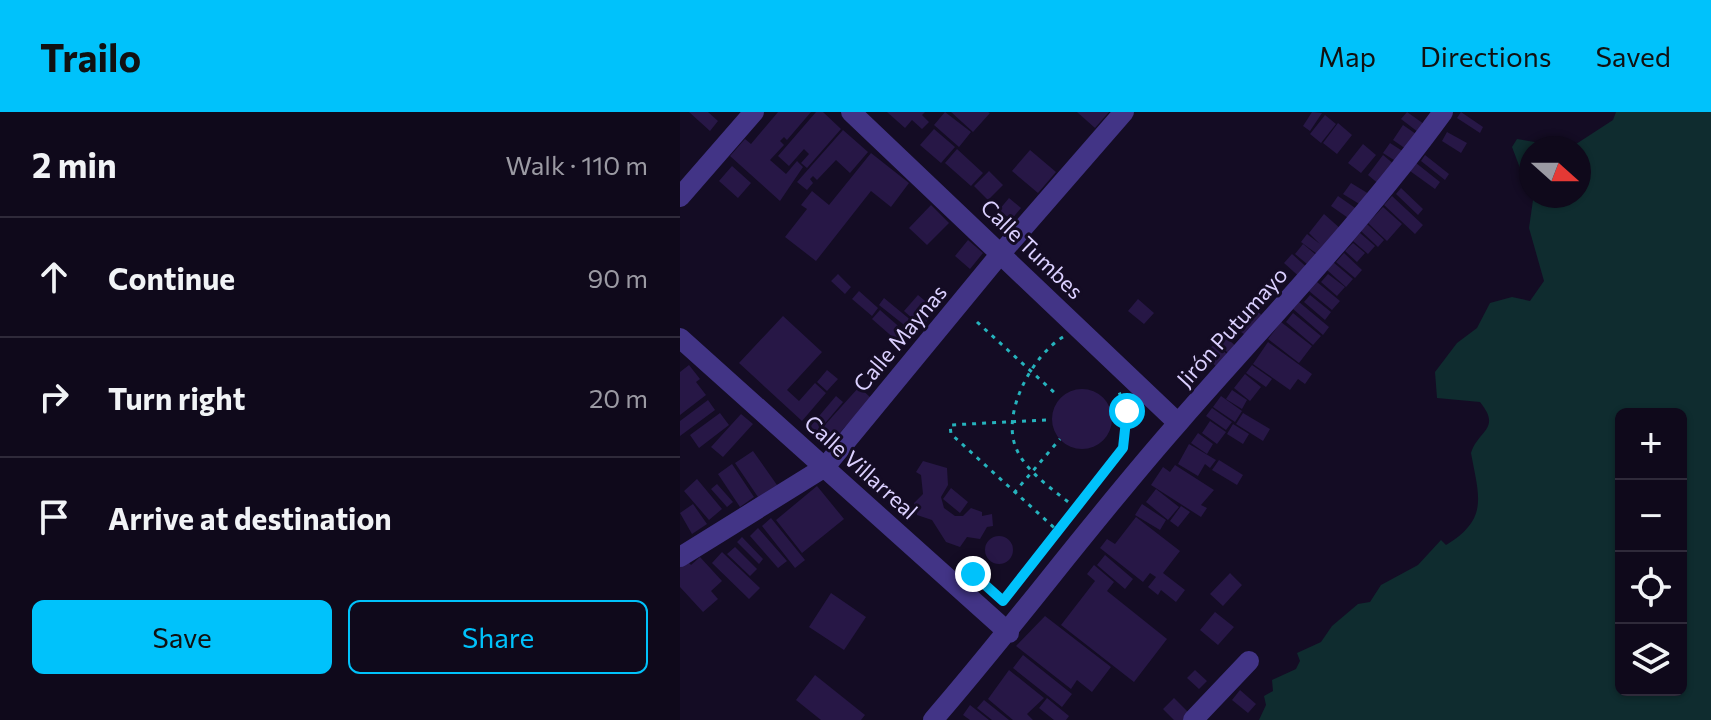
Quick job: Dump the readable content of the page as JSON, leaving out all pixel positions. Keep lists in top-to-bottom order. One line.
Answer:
{"streets":{"street":["Calle Tumbes","Jirón Putumayo","Calle Maynas","Calle Villarreal"]},"crossings":[["Calle Tumbes","Jirón Putumayo"],["Calle Tumbes","Calle Maynas"],["Jirón Putumayo","Calle Villarreal"],["Calle Maynas","Calle Villarreal"]],"north":"right","page":{"header":"Trailo","nav":["Map","Directions","Saved"],"heading":["2 min","Walk · 110 m"],"list":[["Continue","90 m"],["Turn right","20 m"],"Arrive at destination"],"map_buttons":["+","−"],"buttons":["Save","Share"]}}
